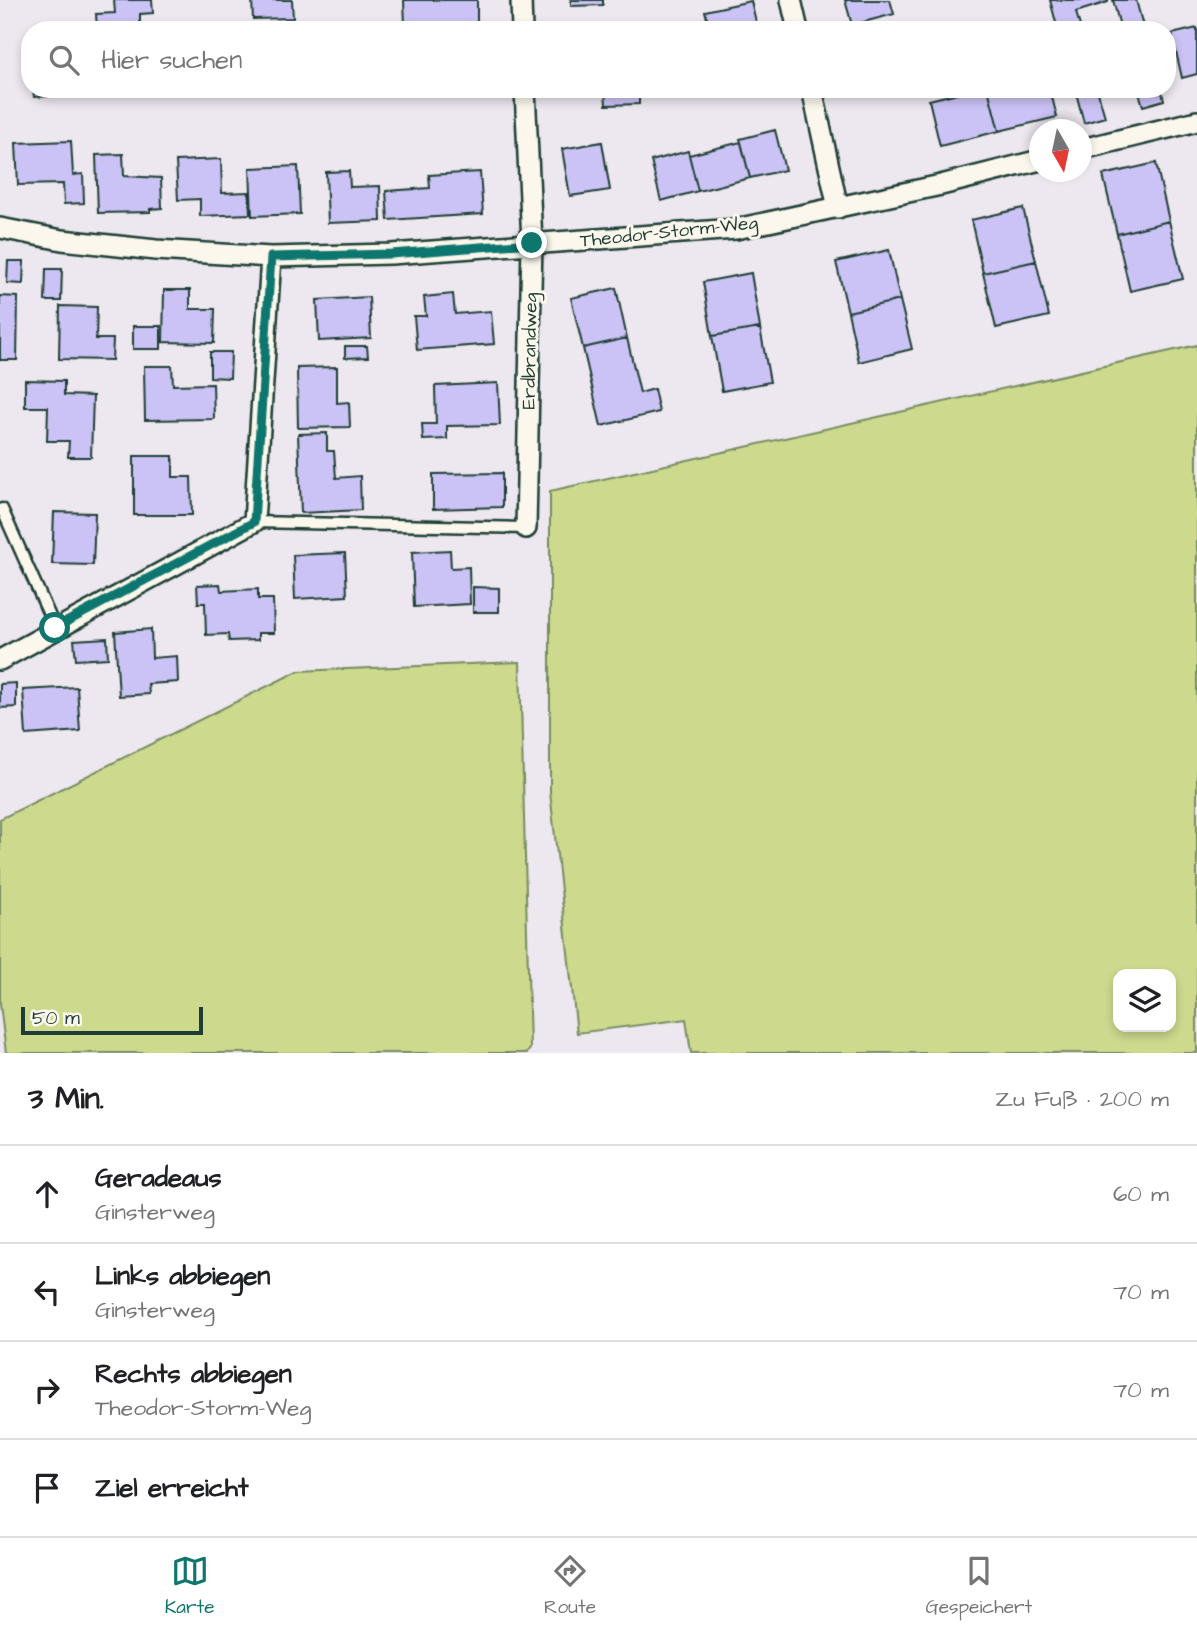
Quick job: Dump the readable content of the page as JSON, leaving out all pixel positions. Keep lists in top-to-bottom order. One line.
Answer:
{"streets":{"street":["Theodor-Storm-Weg","Erdbrandweg"]},"crossings":[["Theodor-Storm-Weg","Erdbrandweg"]],"scale_bar":"50 m","north":"bottom","page":{"search":"Hier suchen","scale":"50 m","heading":["3 Min.","Zu Fuß · 200 m"],"list":[["Geradeaus","Ginsterweg","60 m"],["Links abbiegen","Ginsterweg","70 m"],["Rechts abbiegen","Theodor-Storm-Weg","70 m"],"Ziel erreicht"],"nav":["Karte","Route","Gespeichert"]}}
